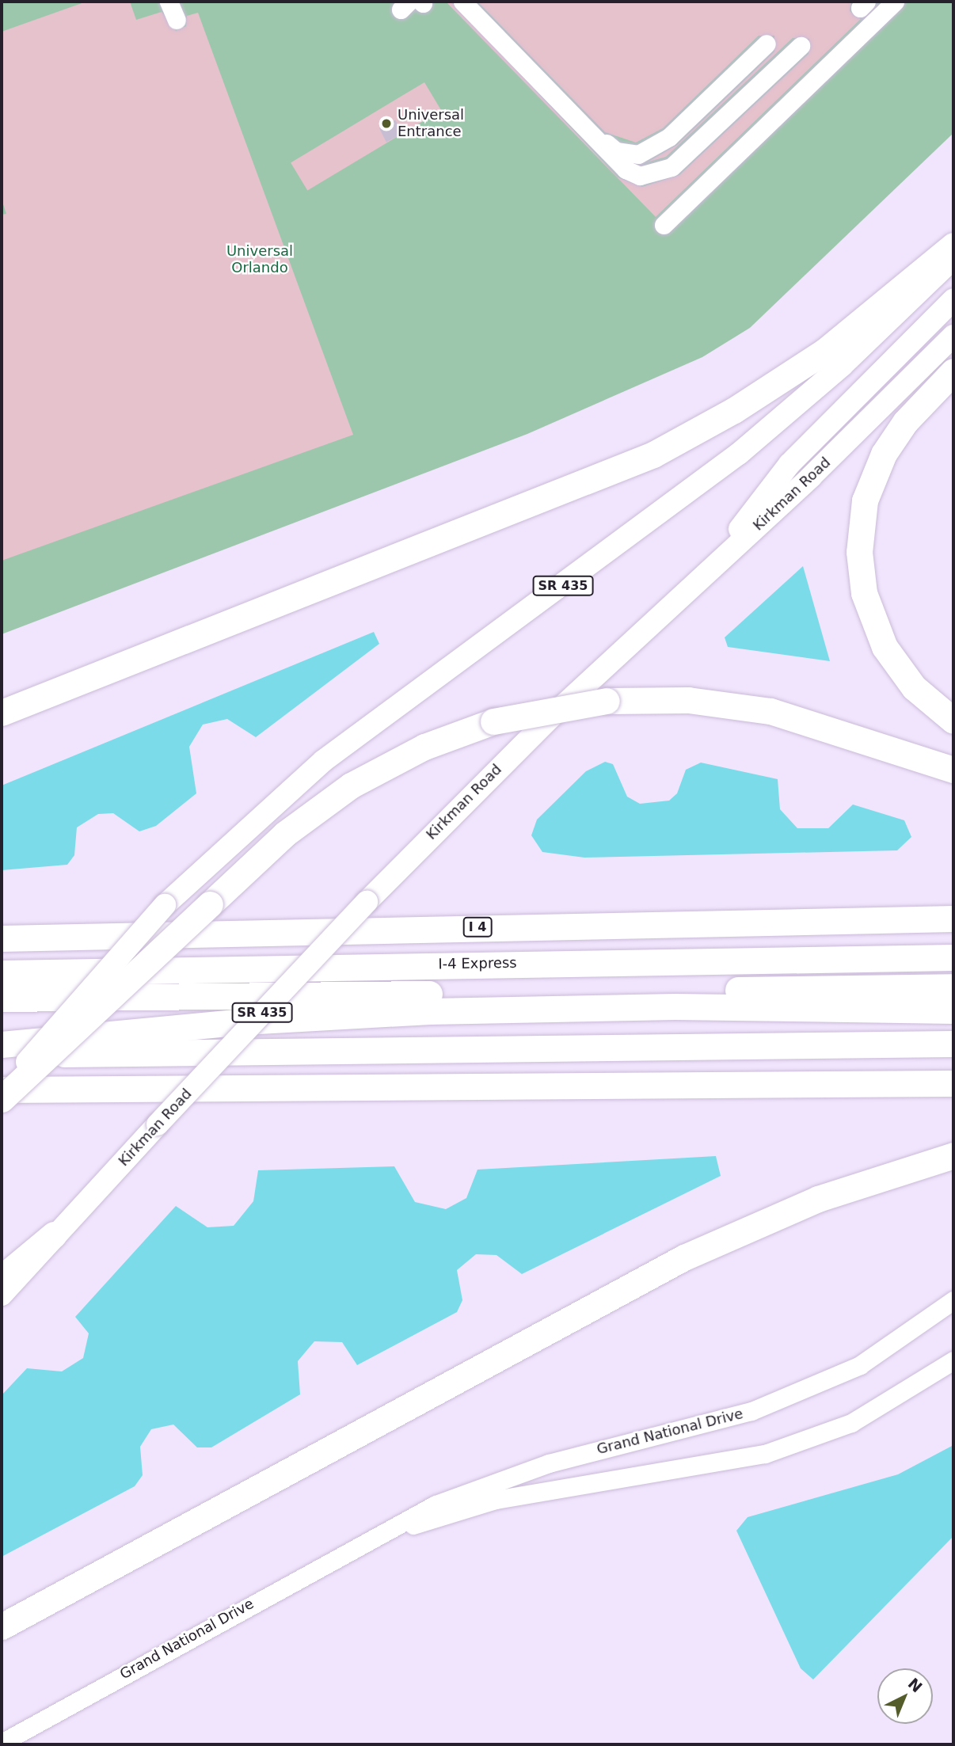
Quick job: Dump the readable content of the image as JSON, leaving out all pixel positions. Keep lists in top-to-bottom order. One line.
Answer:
{"streets":{"highway":["I 4","I-4 Express"],"main road":["Kirkman Road","SR 435"],"street":["Grand National Drive"]},"parks":["Universal Orlando"],"places":["Universal Entrance"],"north":"top right"}
